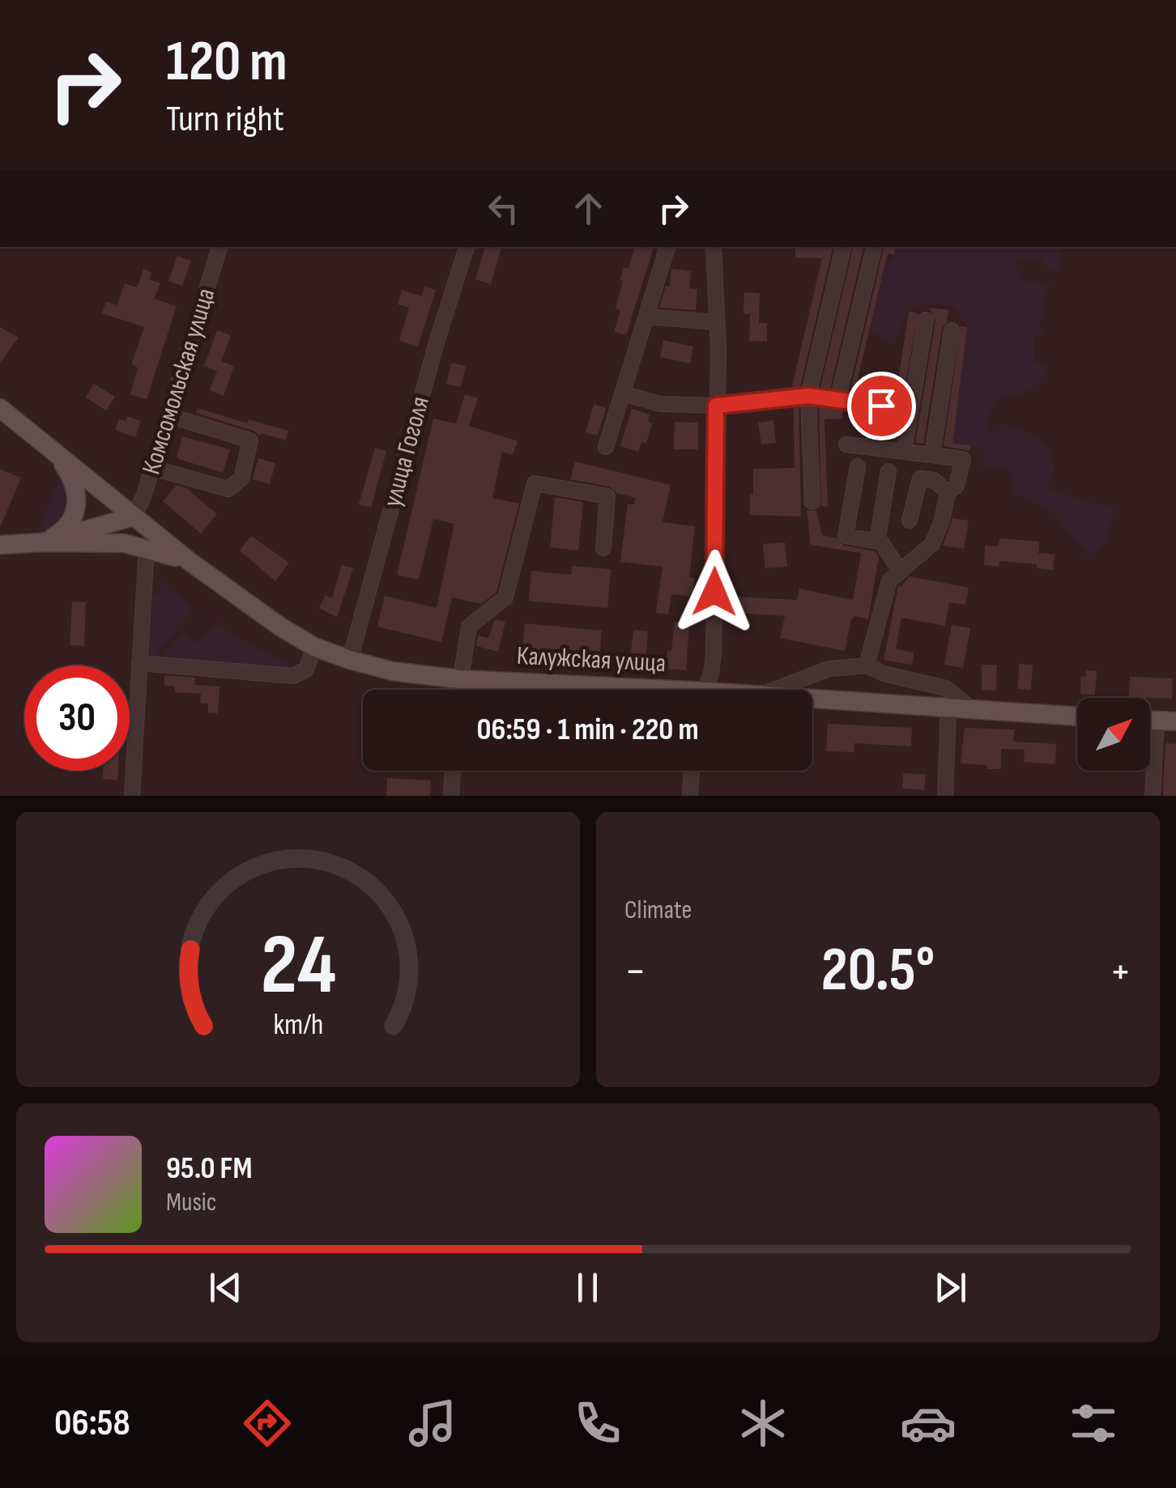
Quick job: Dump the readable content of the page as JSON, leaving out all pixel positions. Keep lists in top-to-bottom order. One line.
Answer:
{"streets":{"main road":["Калужская улица"],"street":["Комсомольская улица","улица Гоголя"]},"crossings":[["Комсомольская улица","Калужская улица"],["улица Гоголя","Калужская улица"]],"north":"top right","page":{"turn":["120 m","Turn right"],"limit":"30","trip":"06:59 · 1 min · 220 m","tile":"Climate","heat":["−","20.5°","+"],"song":["95.0 FM","Music"],"tabs":"06:58","gauge":["24","km/h"]}}
